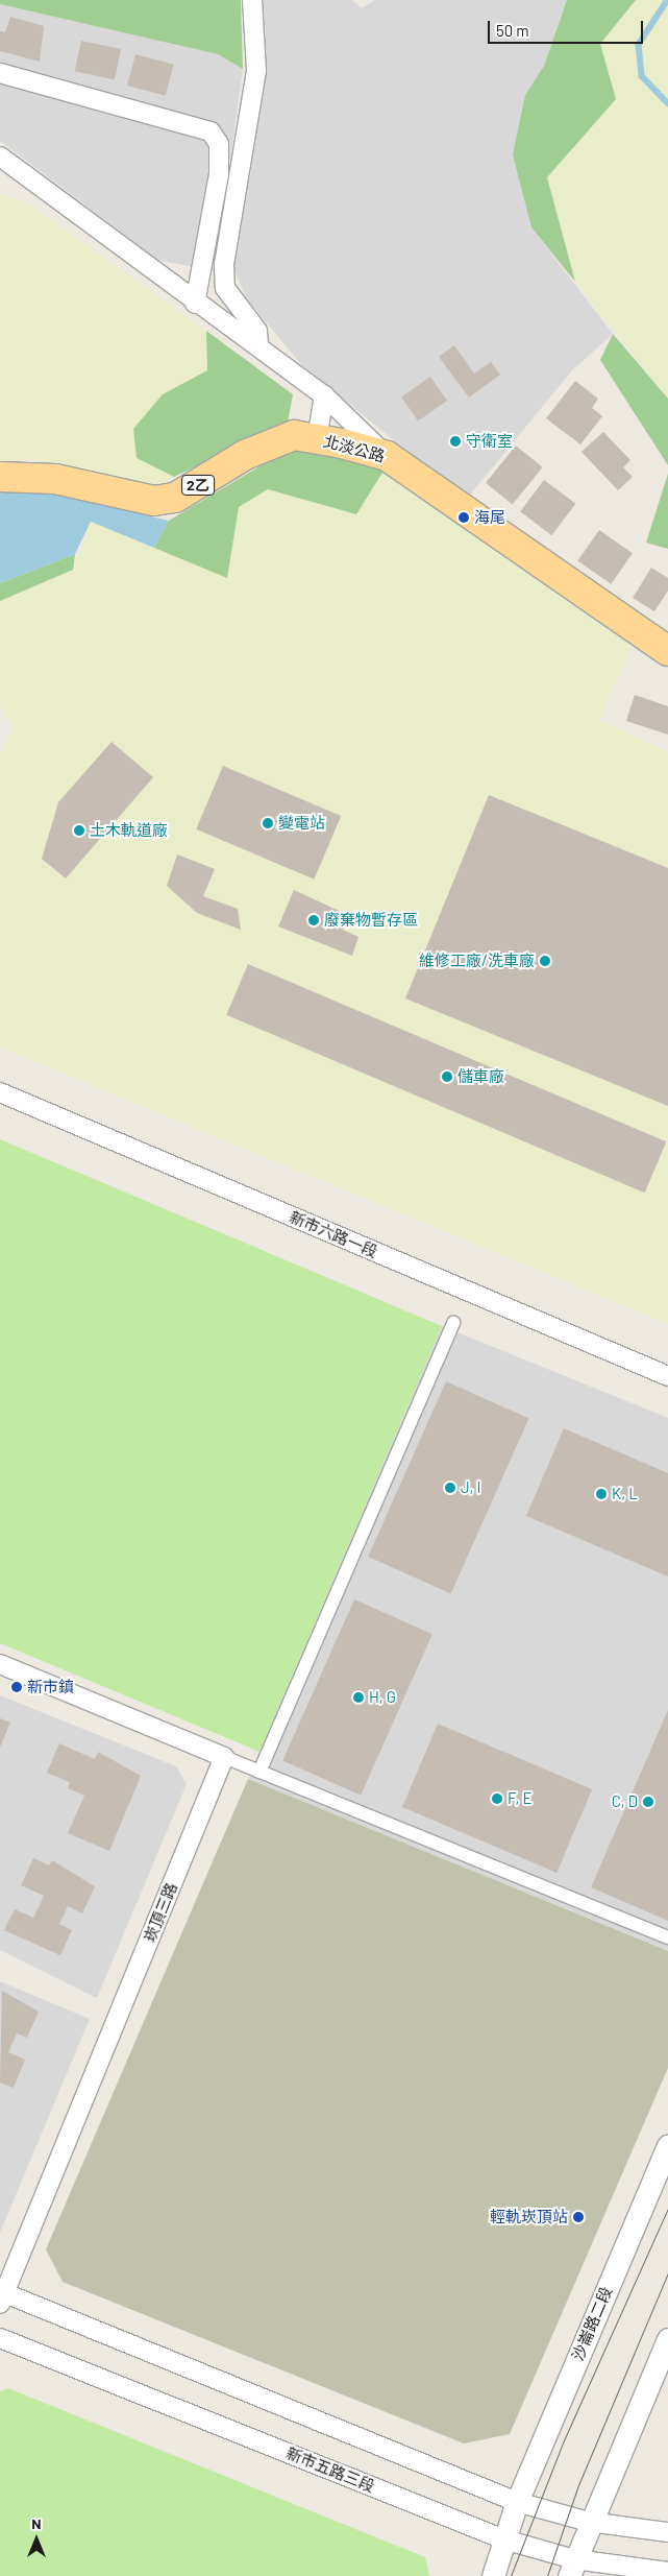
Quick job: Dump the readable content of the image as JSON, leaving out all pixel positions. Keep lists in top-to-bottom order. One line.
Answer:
{"streets":{"main road":["北淡公路","2乙"],"street":["新市六路一段","崁頂三路","沙崙路二段","新市五路三段"]},"crossings":[["沙崙路二段","新市五路三段"]],"places":["守衛室","海尾","變電站","土木軌道廠","廢棄物暫存區","維修工廠/洗車廠","儲車廠","J, I","K, L","新市鎮","H, G","F, E","C, D","輕軌崁頂站"],"scale_bar":"50 m","north":"top"}
